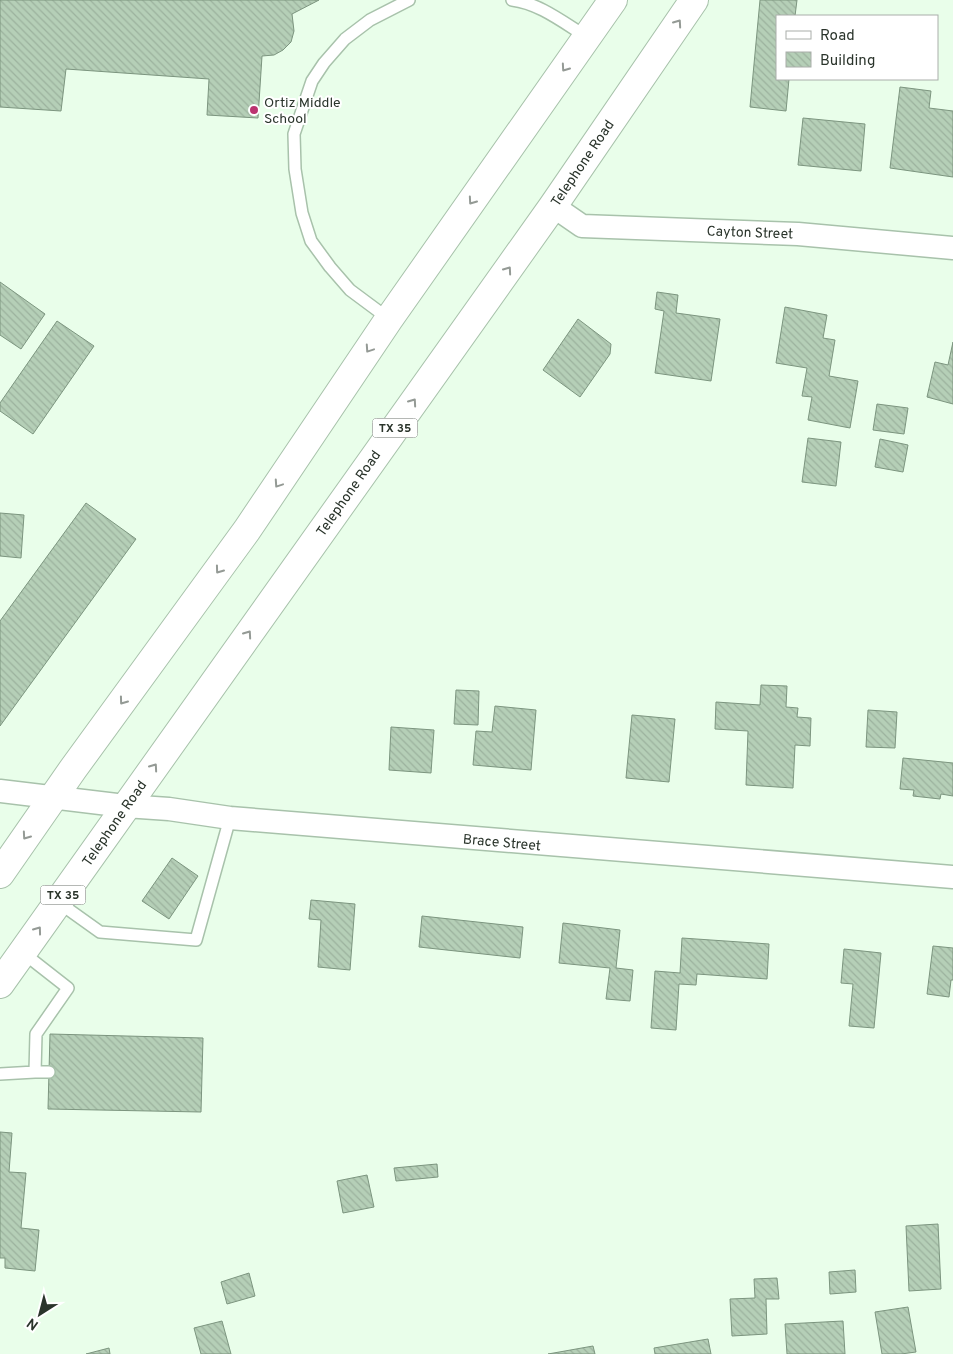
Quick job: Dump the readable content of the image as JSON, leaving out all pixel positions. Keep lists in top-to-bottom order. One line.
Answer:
{"streets":{"main road":["Telephone Road","TX 35"],"street":["Cayton Street","Brace Street"]},"crossings":[["Telephone Road","Cayton Street"],["Telephone Road","Brace Street"]],"places":["Ortiz Middle School"],"legend":["Road","Building"],"north":"bottom left"}
